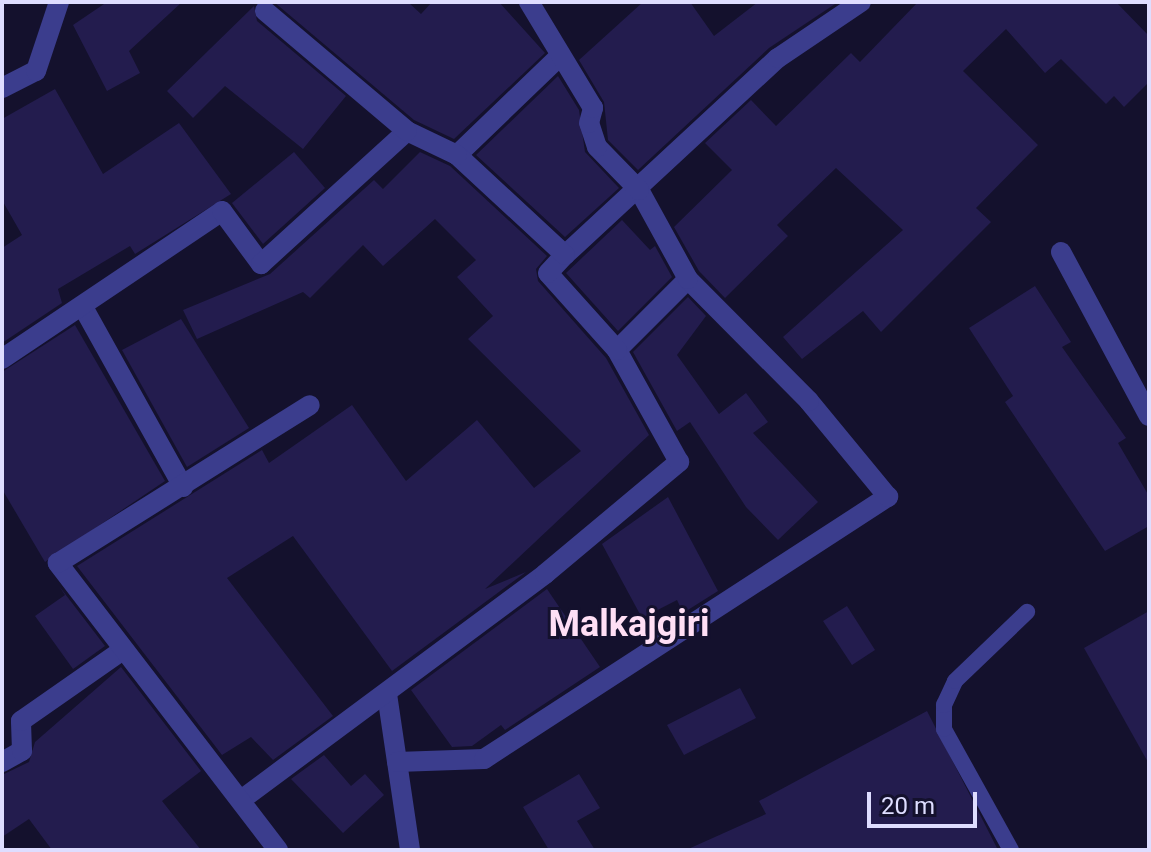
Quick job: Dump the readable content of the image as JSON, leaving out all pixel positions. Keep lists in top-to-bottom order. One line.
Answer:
{"districts":["Malkajgiri"],"scale_bar":"20 m"}
